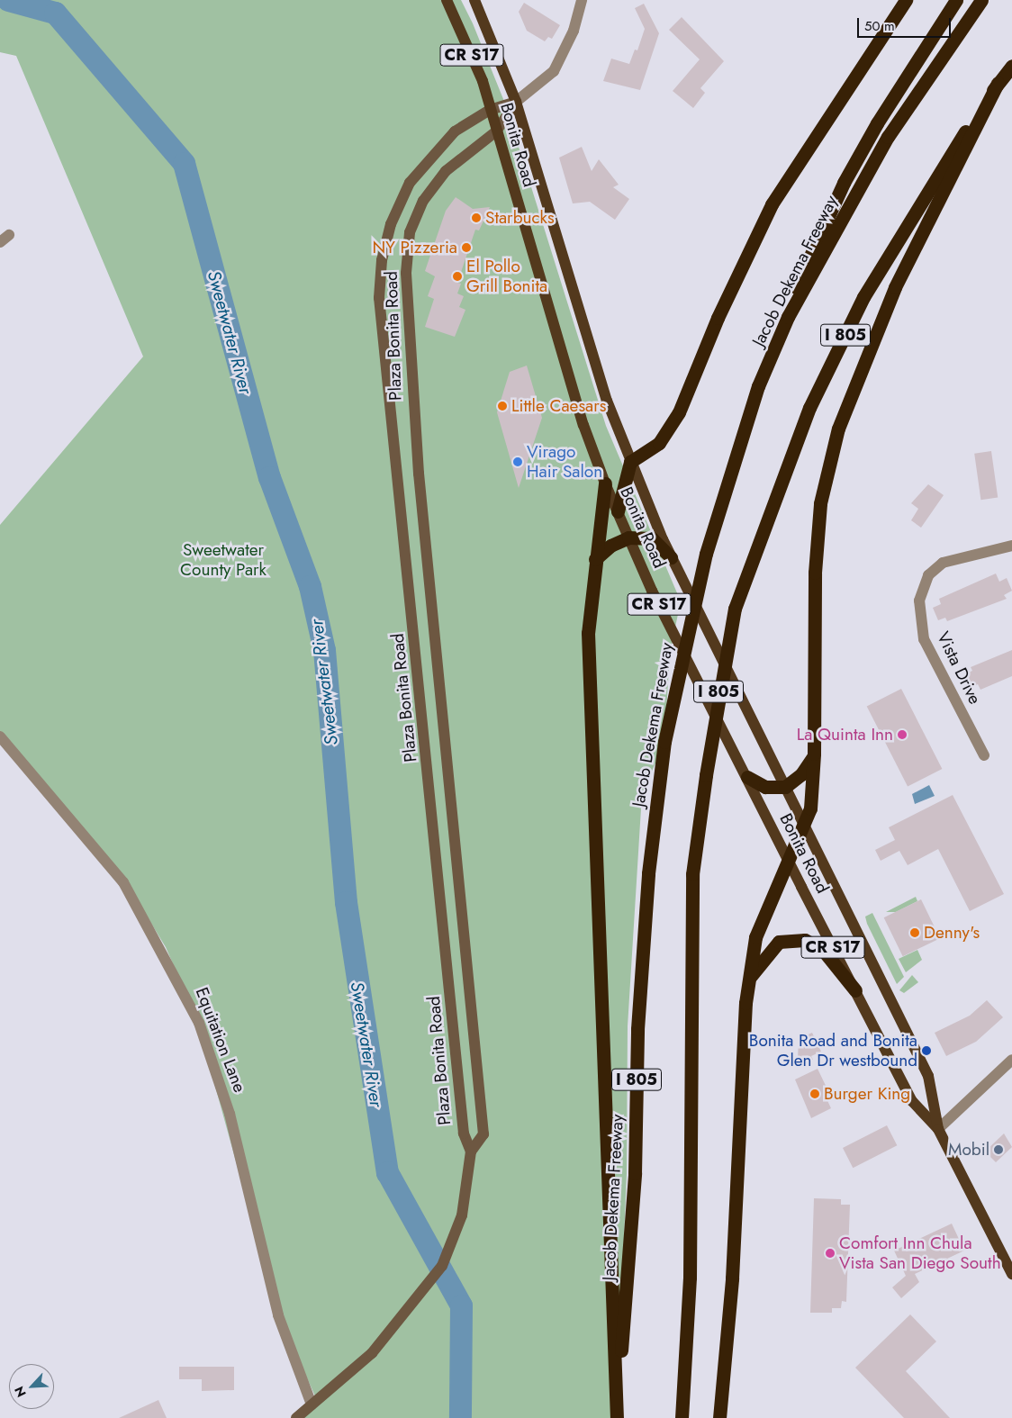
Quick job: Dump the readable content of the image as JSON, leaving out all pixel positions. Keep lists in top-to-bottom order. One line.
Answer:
{"streets":{"highway":["Jacob Dekema Freeway","I 805"],"main road":["CR S17","Bonita Road","Plaza Bonita Road"],"street":["Vista Drive","Equitation Lane"]},"crossings":[["Bonita Road","Plaza Bonita Road"],["Plaza Bonita Road","Equitation Lane"]],"water":["Sweetwater River"],"parks":["Sweetwater County Park"],"places":["Starbucks","NY Pizzeria","El Pollo Grill Bonita","Little Caesars","Virago Hair Salon","La Quinta Inn","Denny's","Bonita Road and Bonita Glen Dr westbound","Burger King","Mobil","Comfort Inn Chula Vista San Diego South"],"scale_bar":"50 m","north":"bottom left"}
